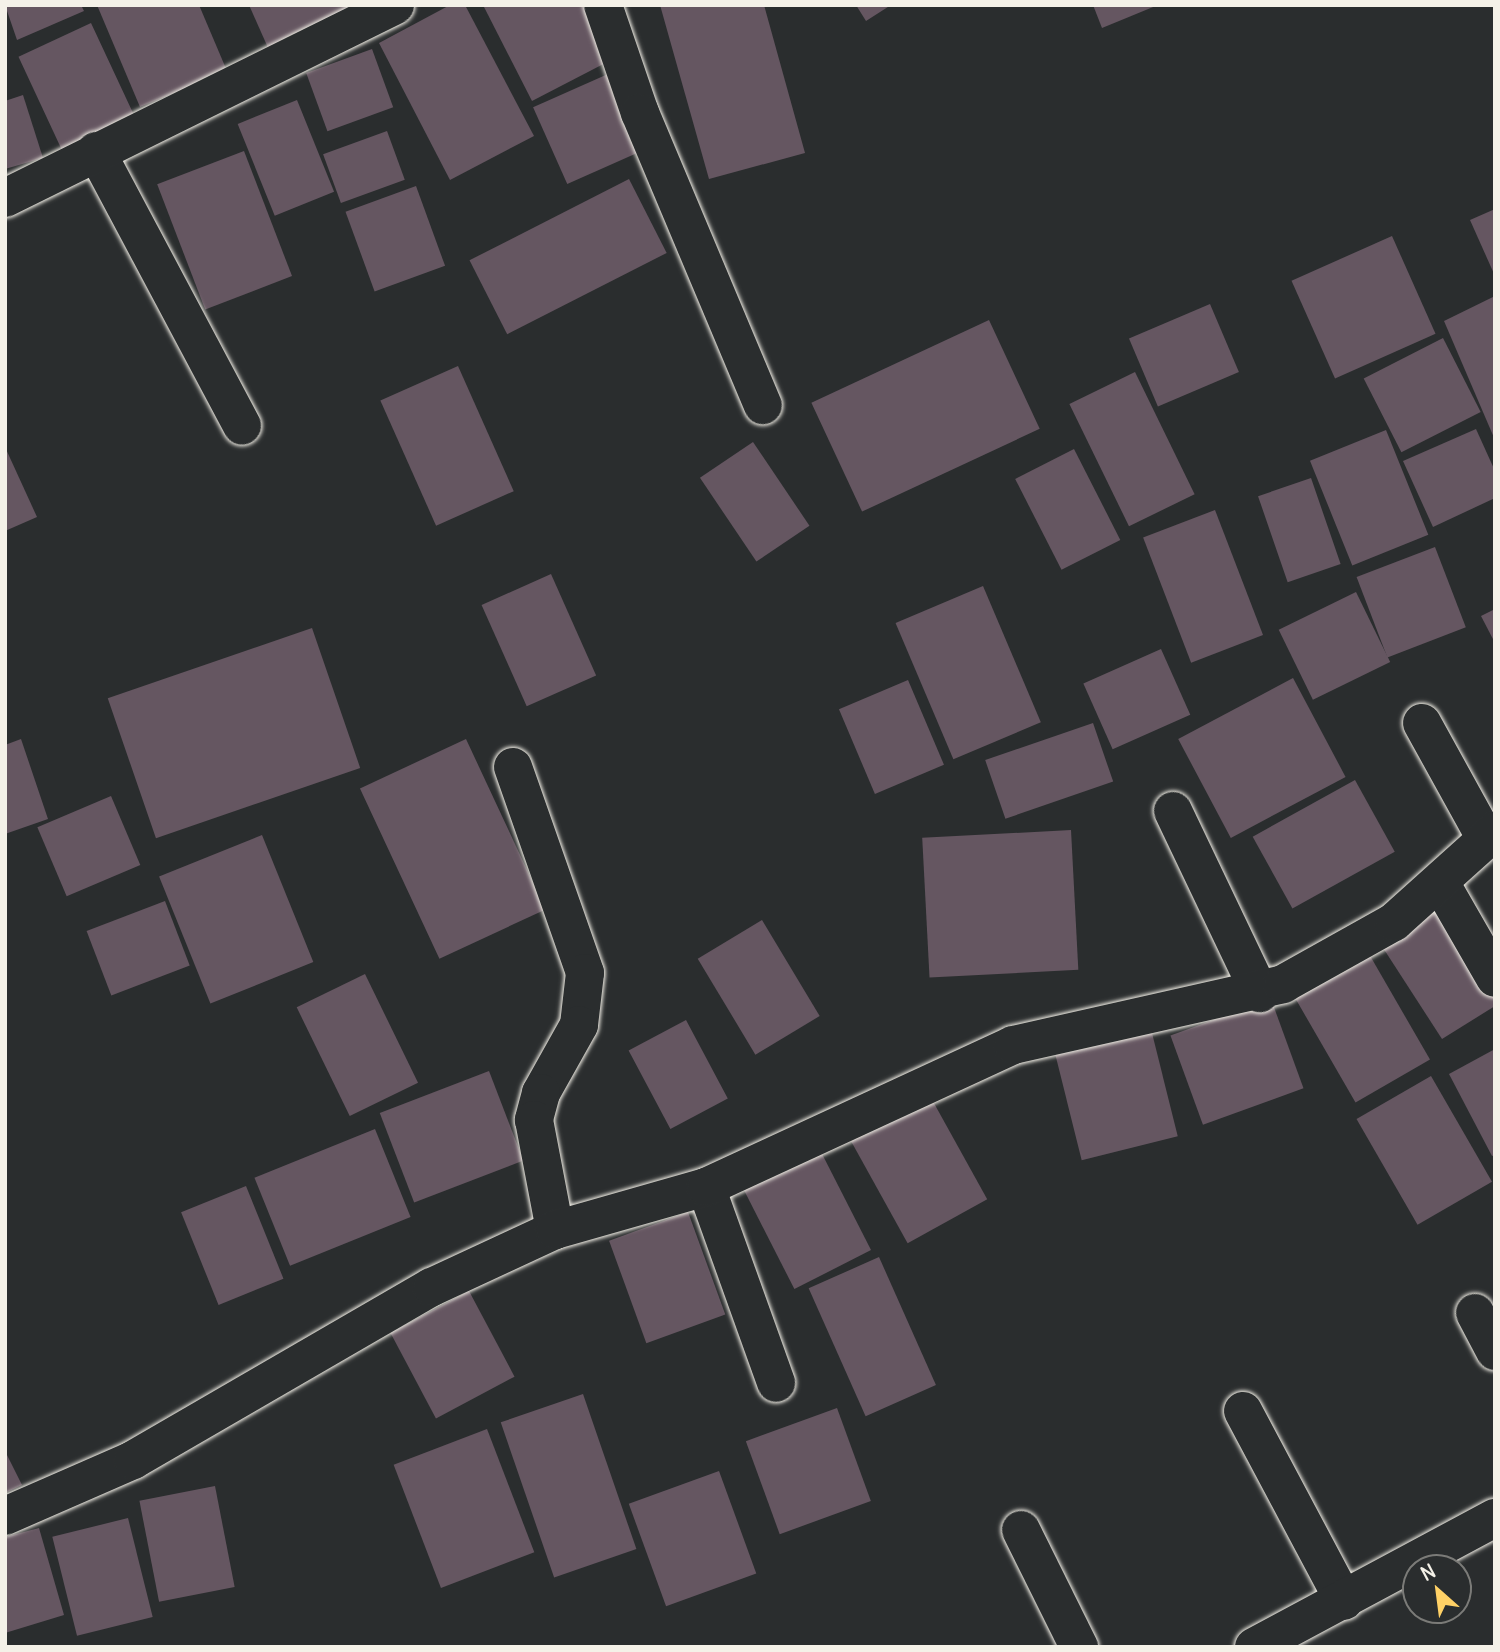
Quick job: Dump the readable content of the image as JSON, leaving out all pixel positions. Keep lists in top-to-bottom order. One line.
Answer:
{"north":"top left"}
